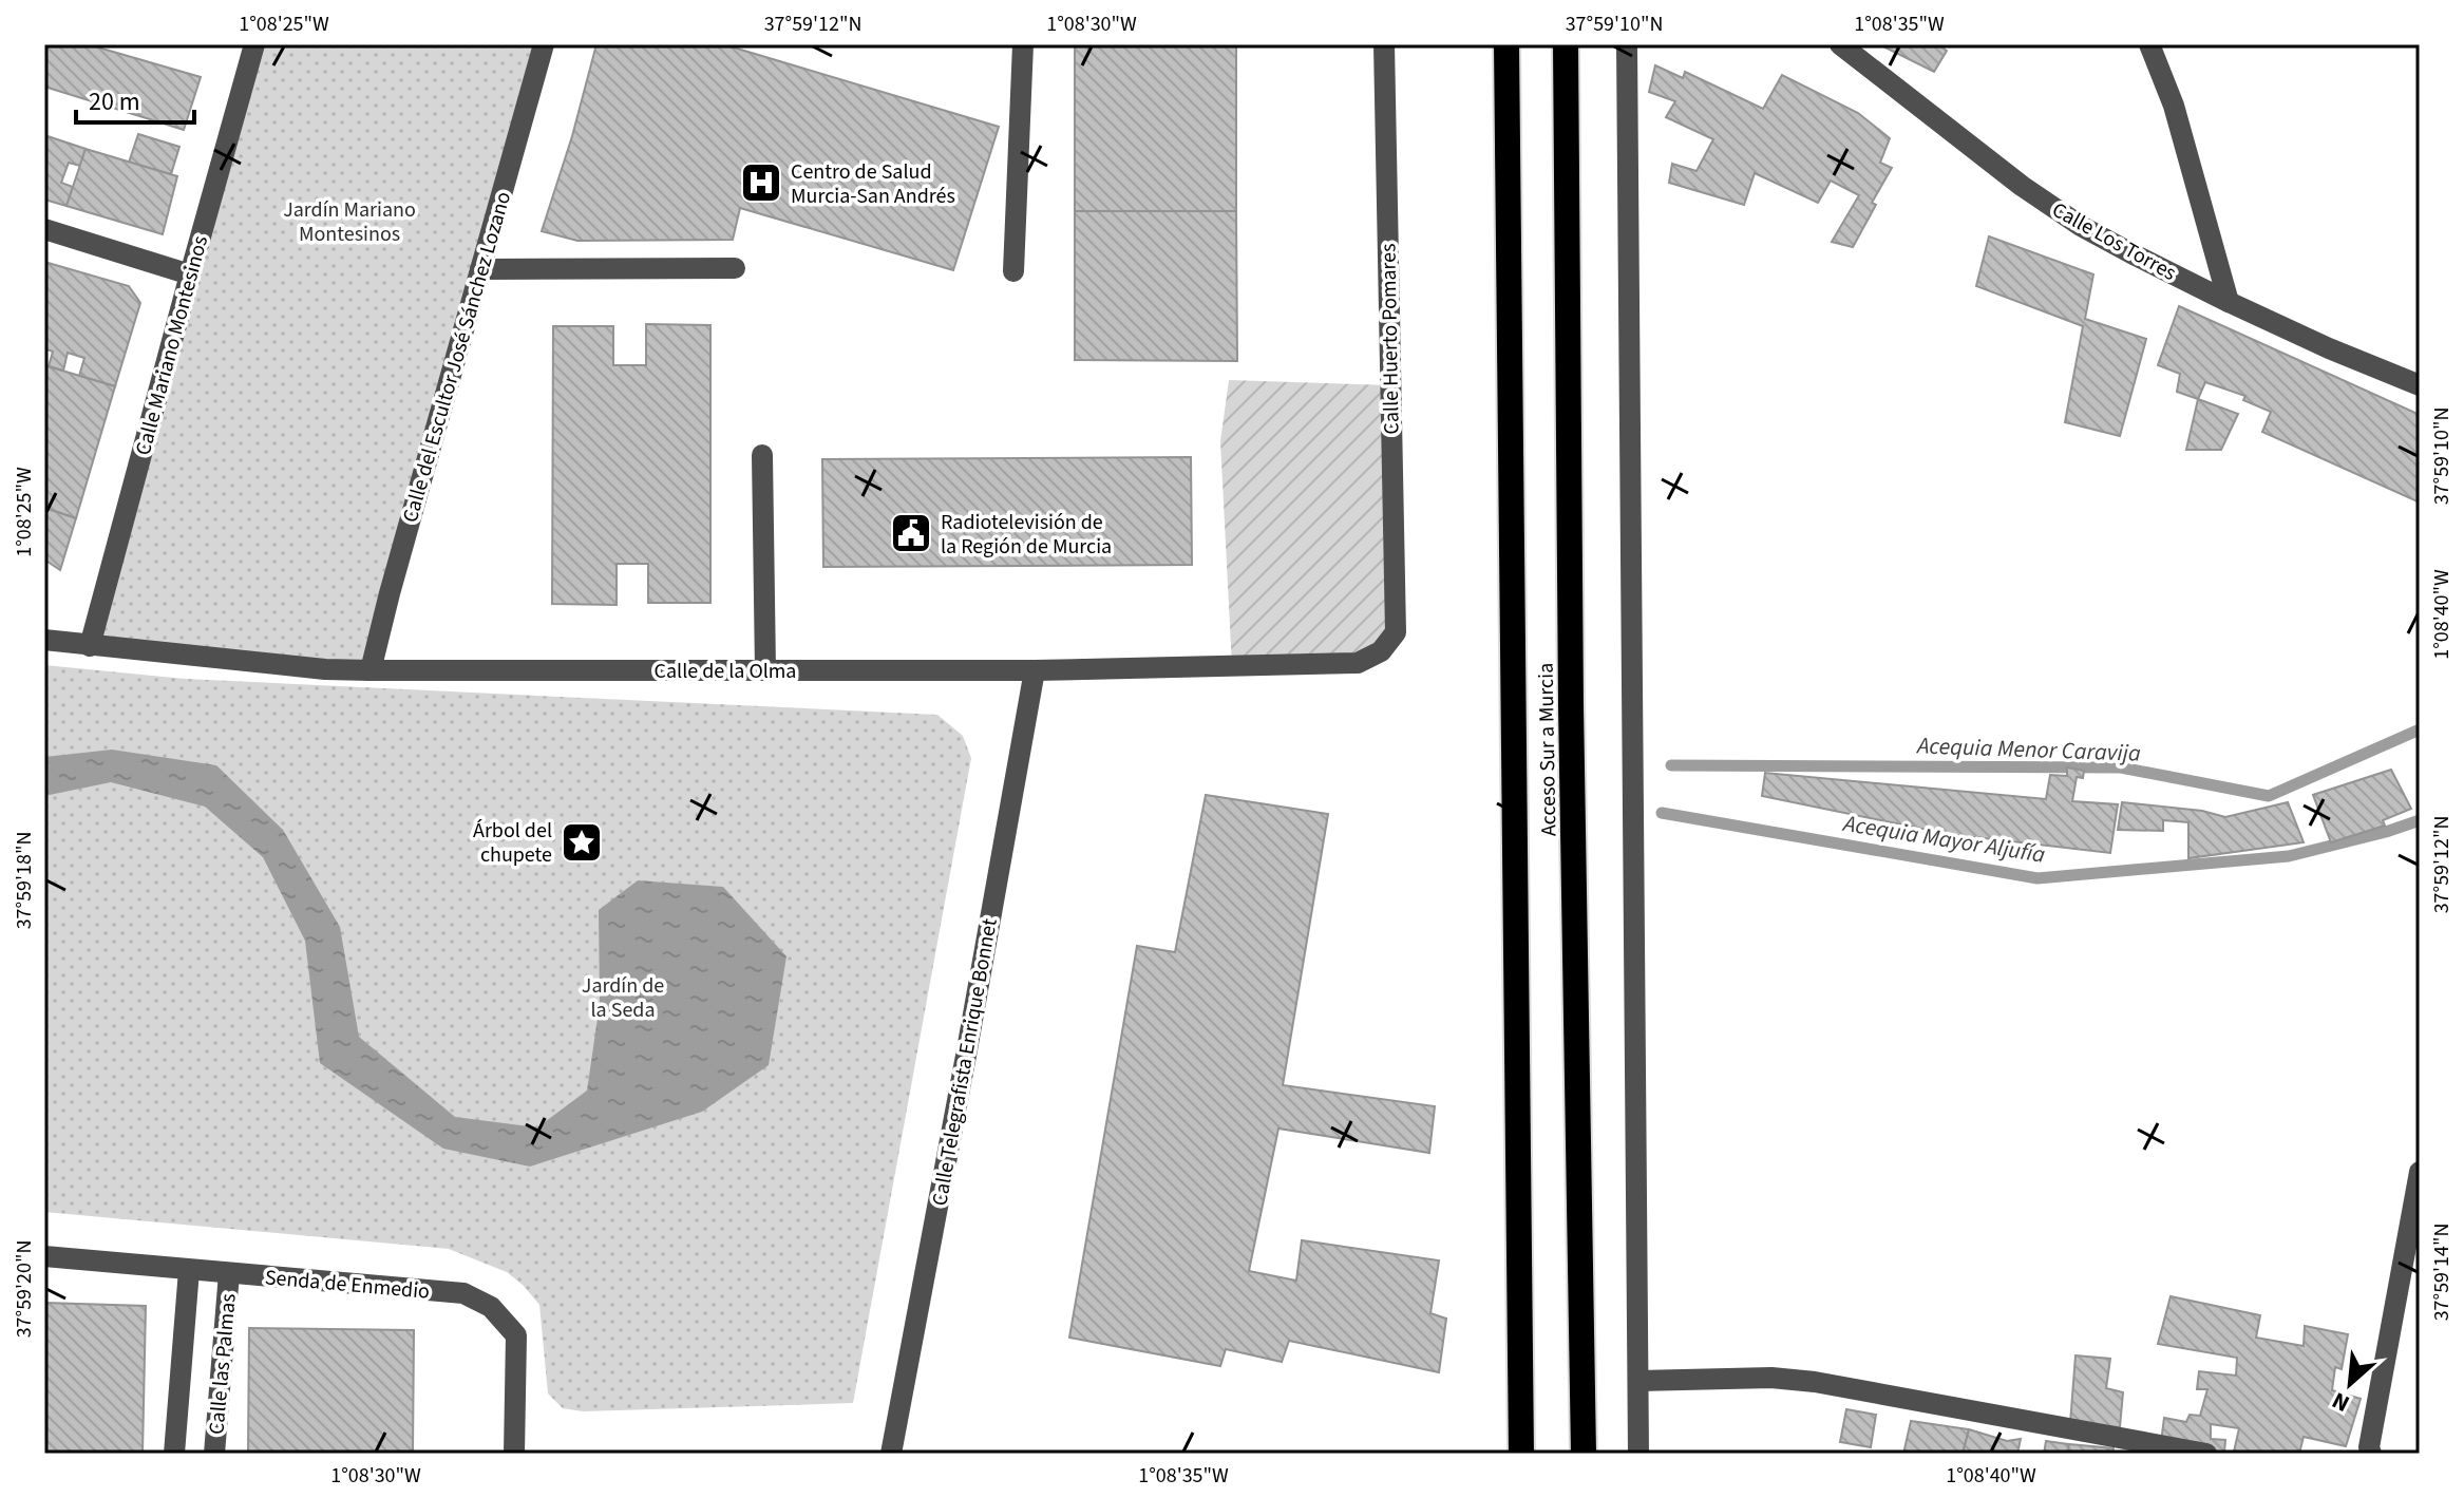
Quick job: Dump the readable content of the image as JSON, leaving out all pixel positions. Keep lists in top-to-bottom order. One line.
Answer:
{"streets":{"highway":["Acceso Sur a Murcia"],"street":["Calle Los Torres","Calle Huerto Pomares","Calle Mariano Montesinos","Calle del Escultor José Sánchez Lozano","Calle de la Olma","Calle Telegrafista Enrique Bonnet","Senda de Enmedio","Calle las Palmas"]},"crossings":[["Calle Huerto Pomares","Calle de la Olma"],["Calle Mariano Montesinos","Calle de la Olma"],["Calle del Escultor José Sánchez Lozano","Calle de la Olma"],["Calle de la Olma","Calle Telegrafista Enrique Bonnet"],["Senda de Enmedio","Calle las Palmas"]],"water":["Acequia Menor Caravija","Acequia Mayor Aljufía"],"parks":["Jardín Mariano Montesinos","Jardín de la Seda"],"places":{"hospital":["Centro de Salud Murcia-San Andrés"],"public building":["Radiotelevisión de la Región de Murcia"],"place":["Árbol del chupete"]},"scale_bar":"20 m","north":"bottom left","coordinates":["1°08'25\"W","37°59'12\"N","1°08'30\"W","37°59'10\"N","1°08'35\"W","1°08'40\"W","37°59'18\"N","37°59'14\"N","37°59'20\"N"]}
